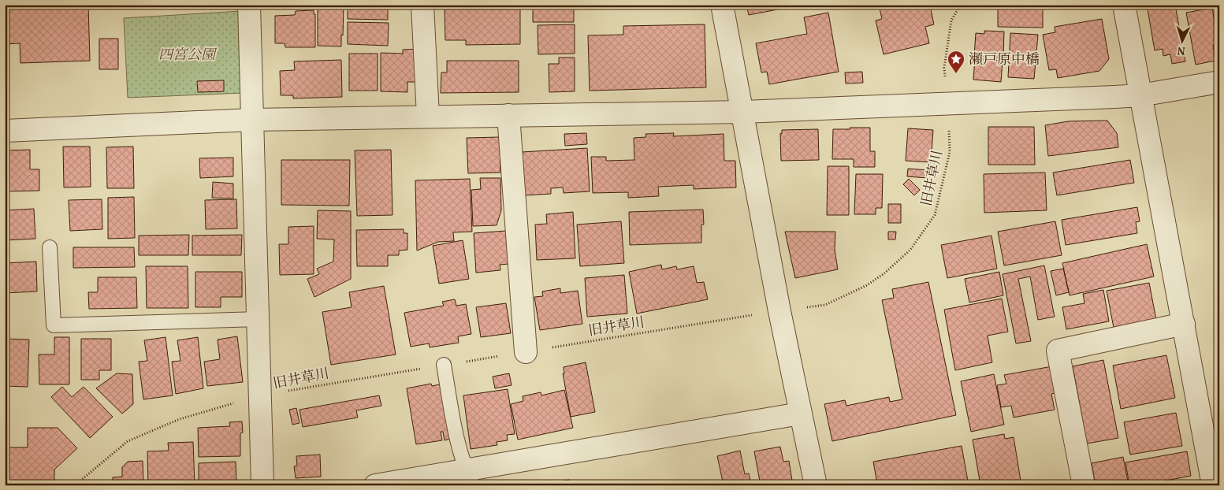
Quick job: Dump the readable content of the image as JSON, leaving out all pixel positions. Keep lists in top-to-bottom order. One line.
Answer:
{"streets":{"path":["旧井草川"]},"parks":["四宮公園"],"places":{"place":["瀬戸原中橋"]},"north":"bottom"}
